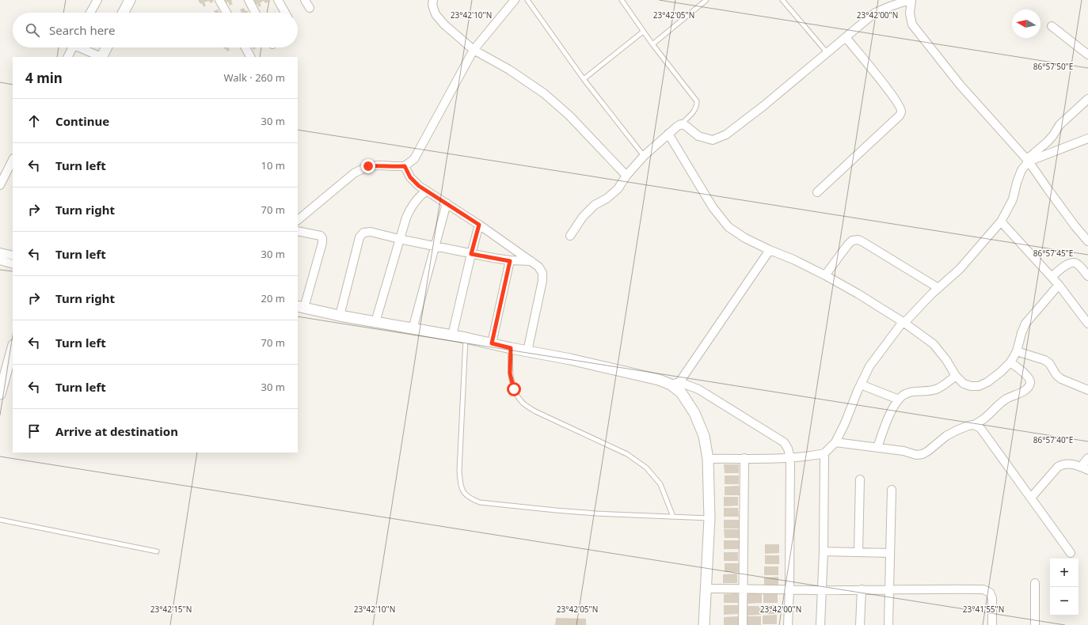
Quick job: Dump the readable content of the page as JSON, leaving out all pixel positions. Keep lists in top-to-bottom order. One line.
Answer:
{"north":"left","page":{"search":"Search here","heading":["4 min","Walk · 260 m"],"list":[["Continue","30 m"],["Turn left","10 m"],["Turn right","70 m"],["Turn left","30 m"],["Turn right","20 m"],["Turn left","70 m"],["Turn left","30 m"],"Arrive at destination"],"map_buttons":["+","−"]},"coordinates":["23°42'10\"N","23°42'05\"N","23°42'00\"N","86°57'50\"E","86°57'45\"E","86°57'40\"E","23°42'15\"N","23°41'55\"N"]}
